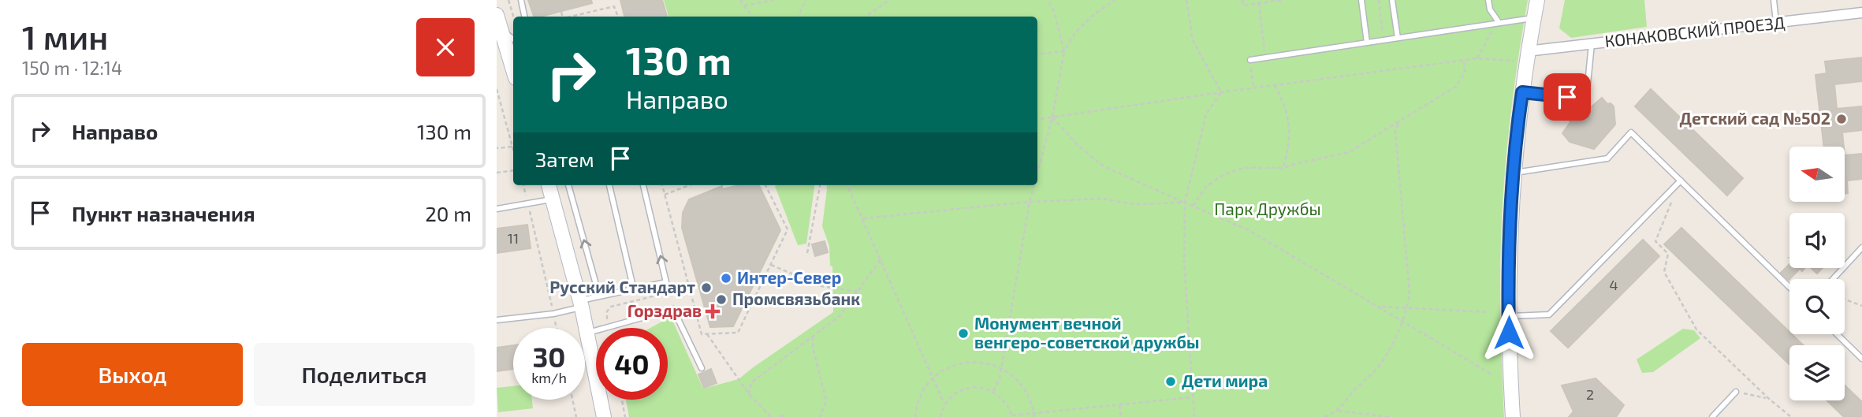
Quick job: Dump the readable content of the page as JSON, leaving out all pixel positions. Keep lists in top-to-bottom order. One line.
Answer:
{"streets":{"street":["КОНАКОВСКИЙ ПРОЕЗД"]},"parks":["Парк Дружбы"],"places":{"other":["Детский сад №502","Интер-Север","Русский Стандарт","Промсвязьбанк","Монумент вечной венгеро-советской дружбы","Дети мира"],"health":["Горздрав"]},"house_numbers":["11","4","2"],"north":"left","page":{"heading":["1 мин","150 m · 12:14"],"turn":["130 m","Направо"],"list":[{"name":"Направо","value":"130 m"},{"name":"Пункт назначения","value":"20 m"}],"then":"Затем","speed":"30 km/h","limit":"40","buttons":["Выход","Поделиться"]}}
